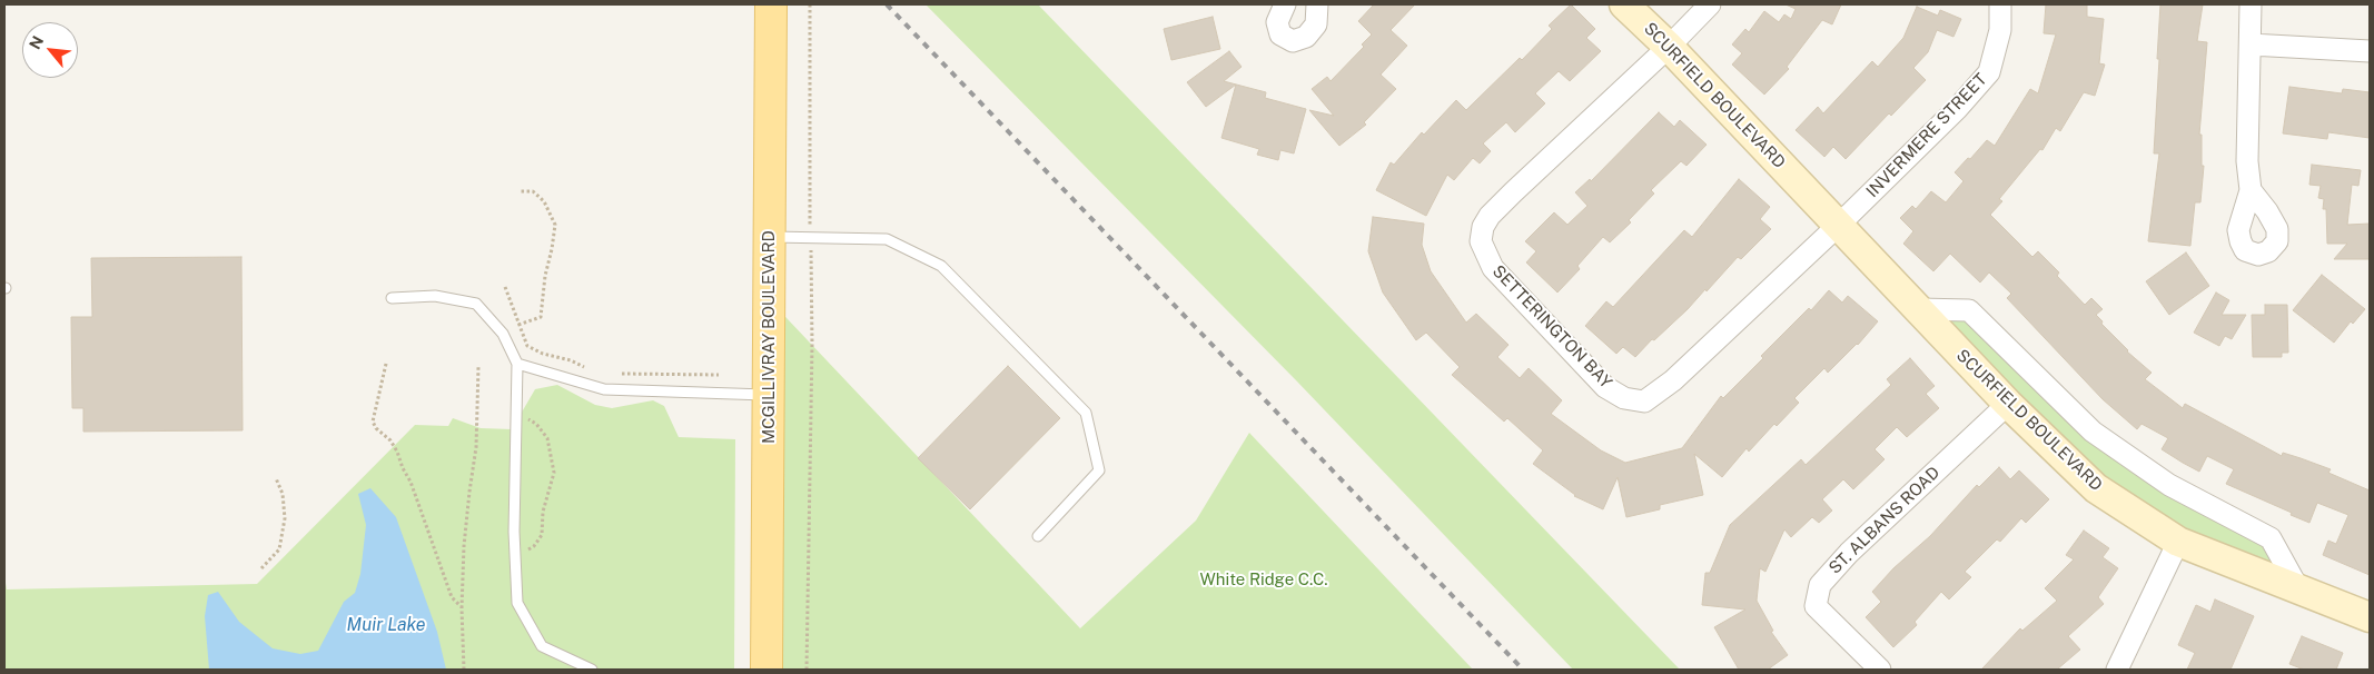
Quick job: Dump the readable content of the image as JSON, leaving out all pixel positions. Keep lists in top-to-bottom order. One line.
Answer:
{"streets":{"main road":["MCGILLIVRAY BOULEVARD"],"street":["SCURFIELD BOULEVARD","INVERMERE STREET","SETTERINGTON BAY","ST. ALBANS ROAD"]},"crossings":[["SCURFIELD BOULEVARD","INVERMERE STREET"],["SCURFIELD BOULEVARD","SETTERINGTON BAY"],["SCURFIELD BOULEVARD","ST. ALBANS ROAD"],["INVERMERE STREET","SETTERINGTON BAY"]],"water":["Muir Lake"],"parks":["White Ridge C.C."],"north":"top left"}
